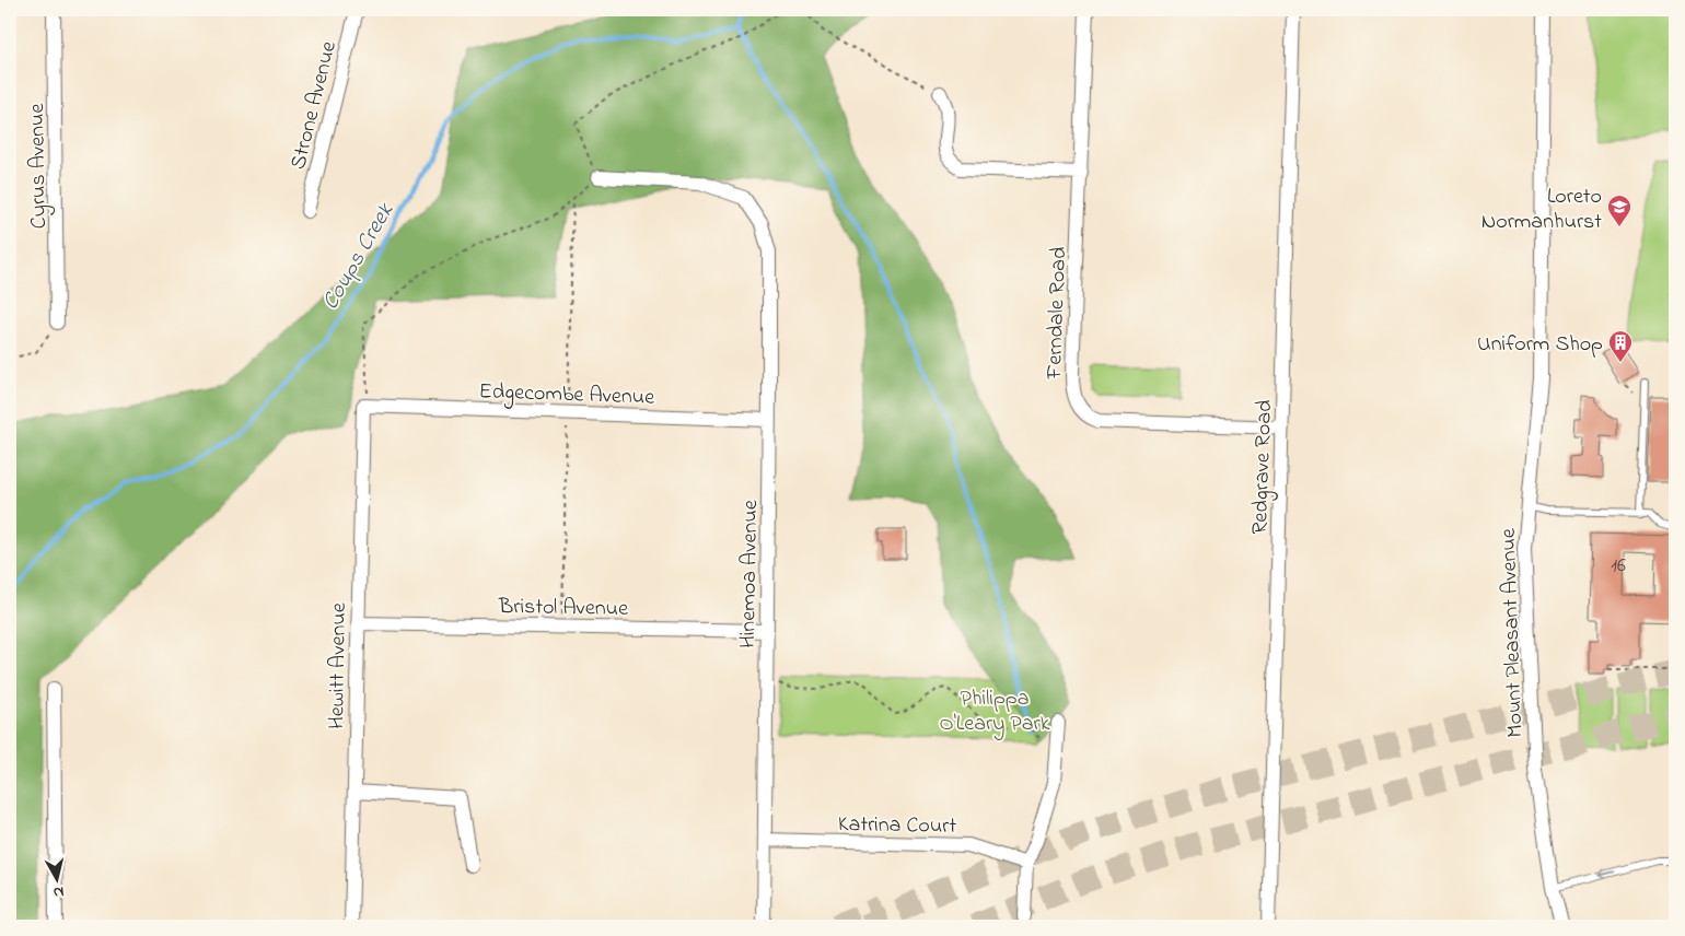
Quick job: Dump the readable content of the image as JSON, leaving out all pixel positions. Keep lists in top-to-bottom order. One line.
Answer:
{"streets":{"street":["Strone Avenue","Cyrus Avenue","Ferndale Road","Edgecombe Avenue","Redgrave Road","Hinemoa Avenue","Bristol Avenue","Mount Pleasant Avenue","Hewitt Avenue","Katrina Court"]},"crossings":[["Ferndale Road","Redgrave Road"],["Edgecombe Avenue","Hinemoa Avenue"],["Edgecombe Avenue","Hewitt Avenue"],["Hinemoa Avenue","Bristol Avenue"],["Hinemoa Avenue","Katrina Court"],["Bristol Avenue","Hewitt Avenue"]],"water":["Coups Creek"],"parks":["Philippa O'Leary Park"],"places":{"school or university":["Loreto Normanhurst"],"building":["Uniform Shop"]},"house_numbers":["16"],"north":"bottom"}
